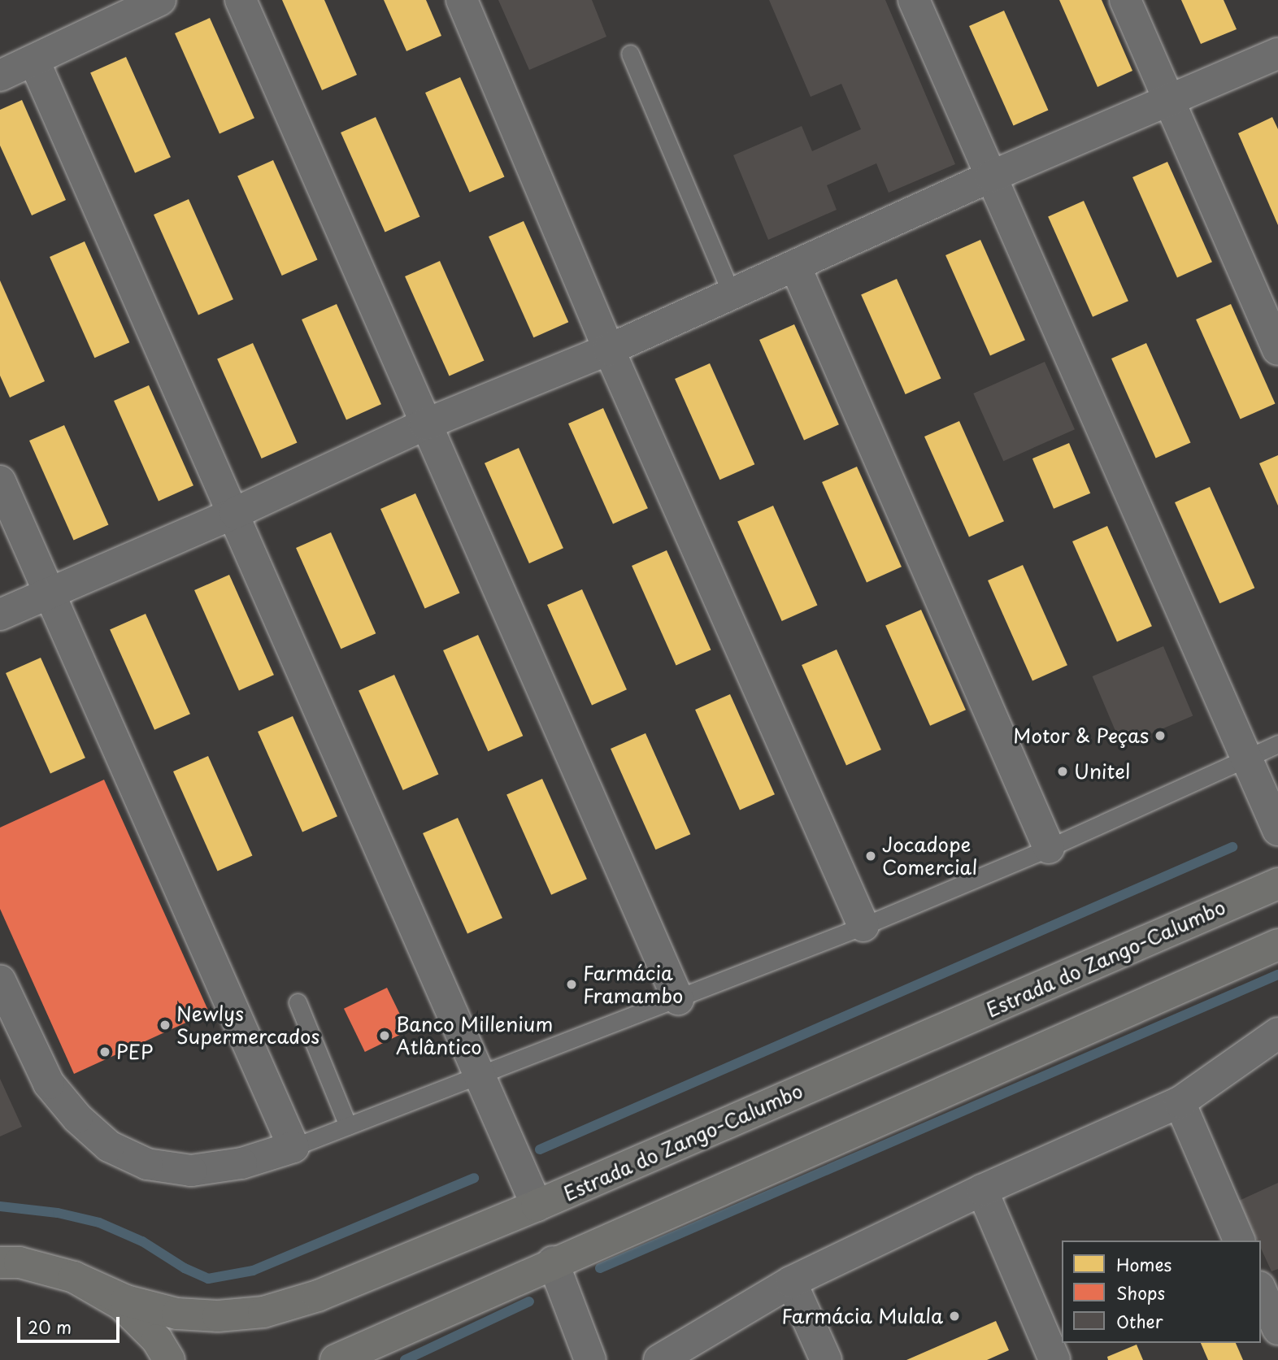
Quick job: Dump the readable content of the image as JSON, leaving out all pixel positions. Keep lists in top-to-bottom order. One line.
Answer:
{"streets":{"main road":["Estrada do Zango-Calumbo"]},"places":["Motor & Peças","Unitel","Jocadope Comercial","Farmácia Framambo","Newlys Supermercados","Banco Millenium Atlântico","PEP","Farmácia Mulala"],"legend":["Homes","Shops","Other"],"scale_bar":"20 m"}
